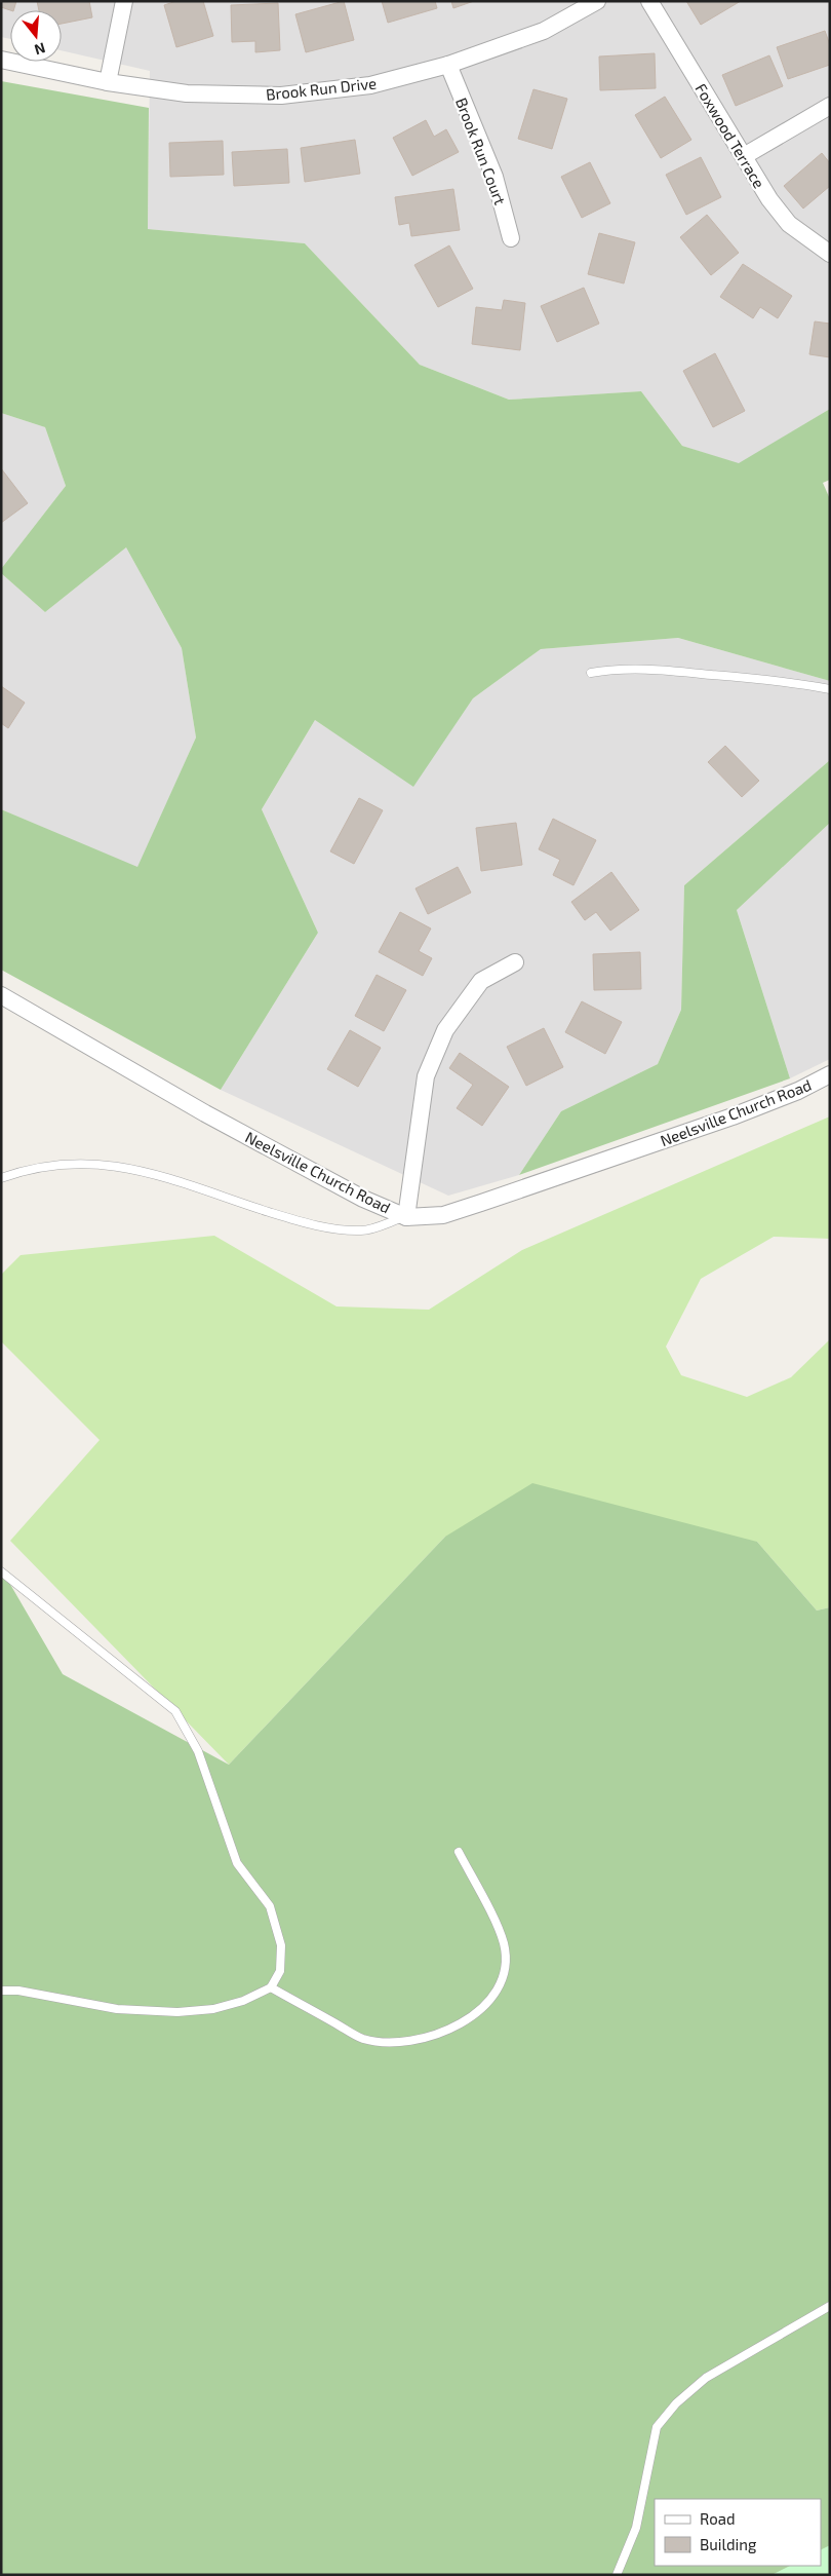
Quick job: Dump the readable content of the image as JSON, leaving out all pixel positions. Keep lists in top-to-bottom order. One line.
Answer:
{"streets":{"street":["Brook Run Drive","Foxwood Terrace","Brook Run Court","Neelsville Church Road"]},"crossings":[["Brook Run Drive","Brook Run Court"]],"legend":["Road","Building"],"north":"bottom"}
